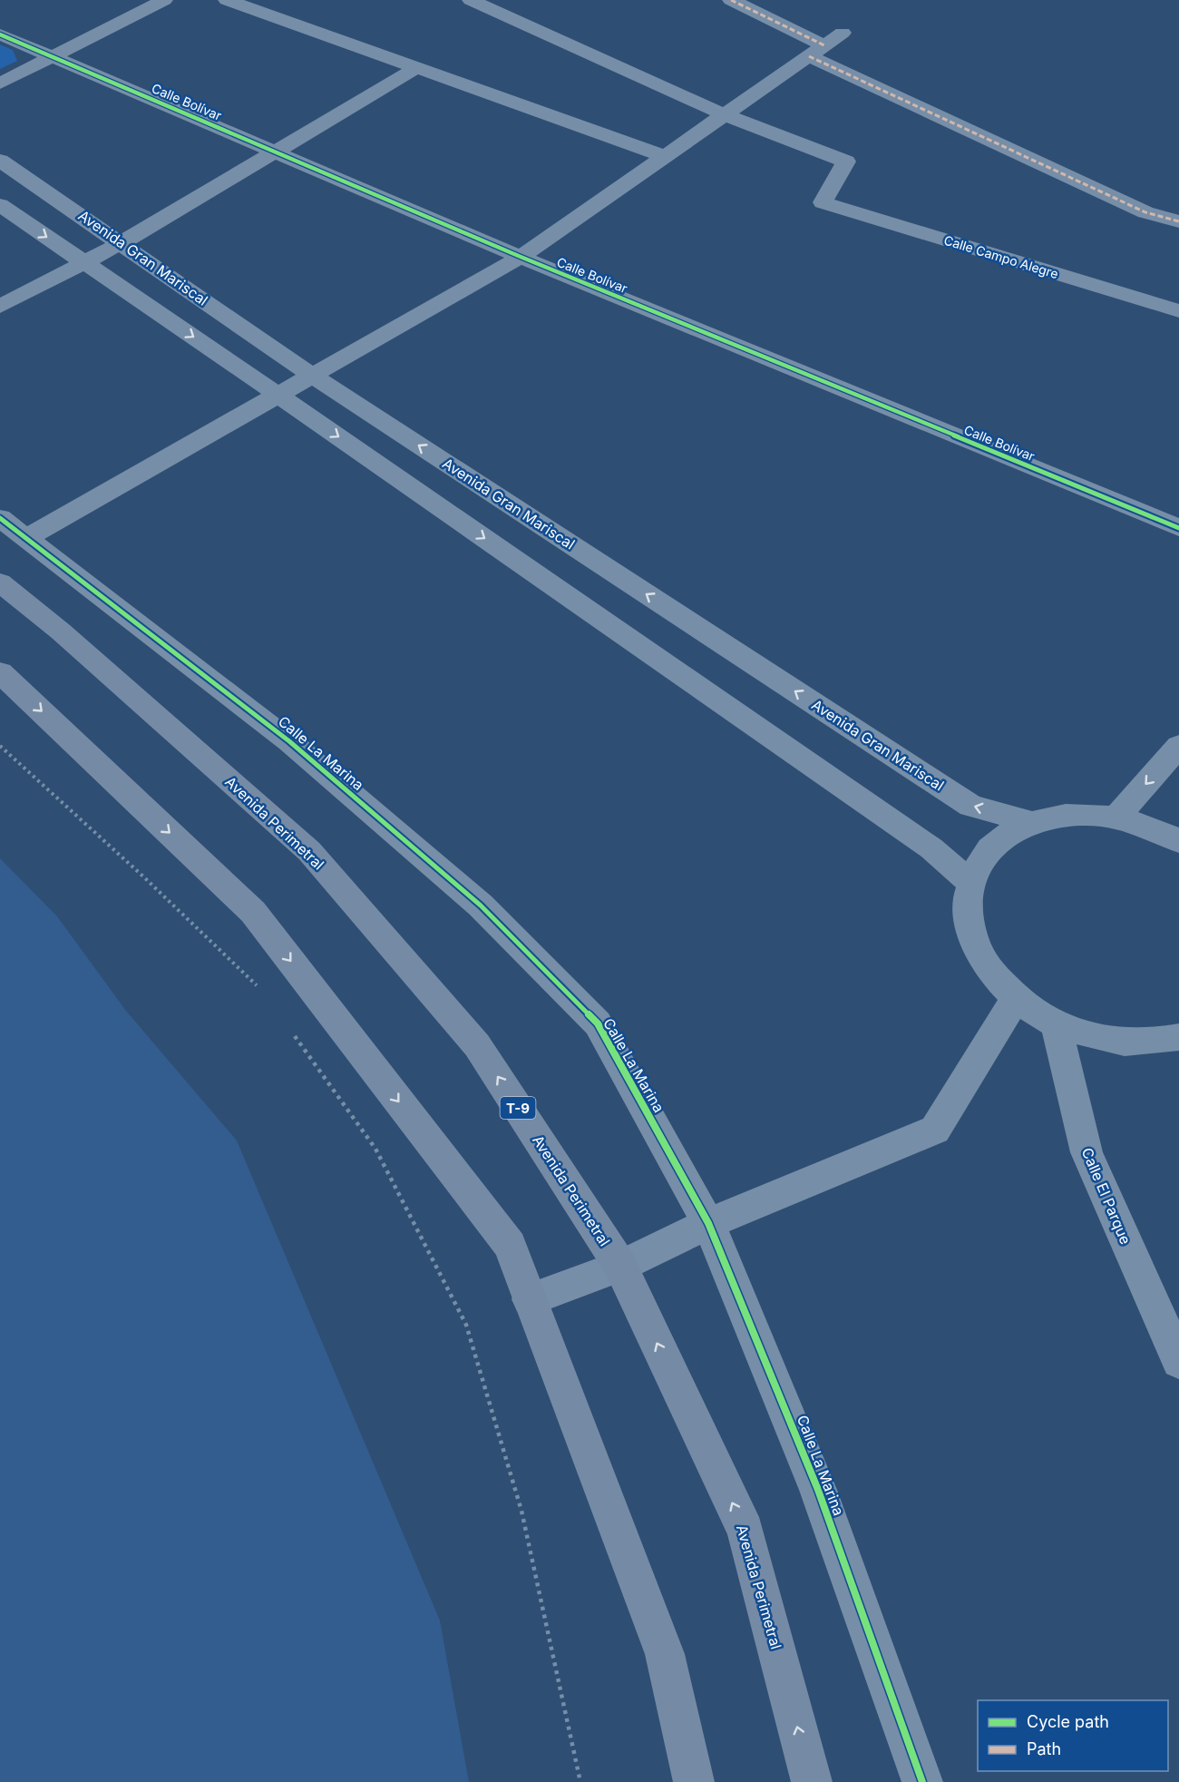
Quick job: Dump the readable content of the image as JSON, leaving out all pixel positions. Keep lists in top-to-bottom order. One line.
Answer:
{"streets":{"main road":["Avenida Perimetral","T-9"],"street":["Calle Bolívar","Calle Campo Alegre","Avenida Gran Mariscal","Calle La Marina","Calle El Parque"]},"legend":["Cycle path","Path"]}
